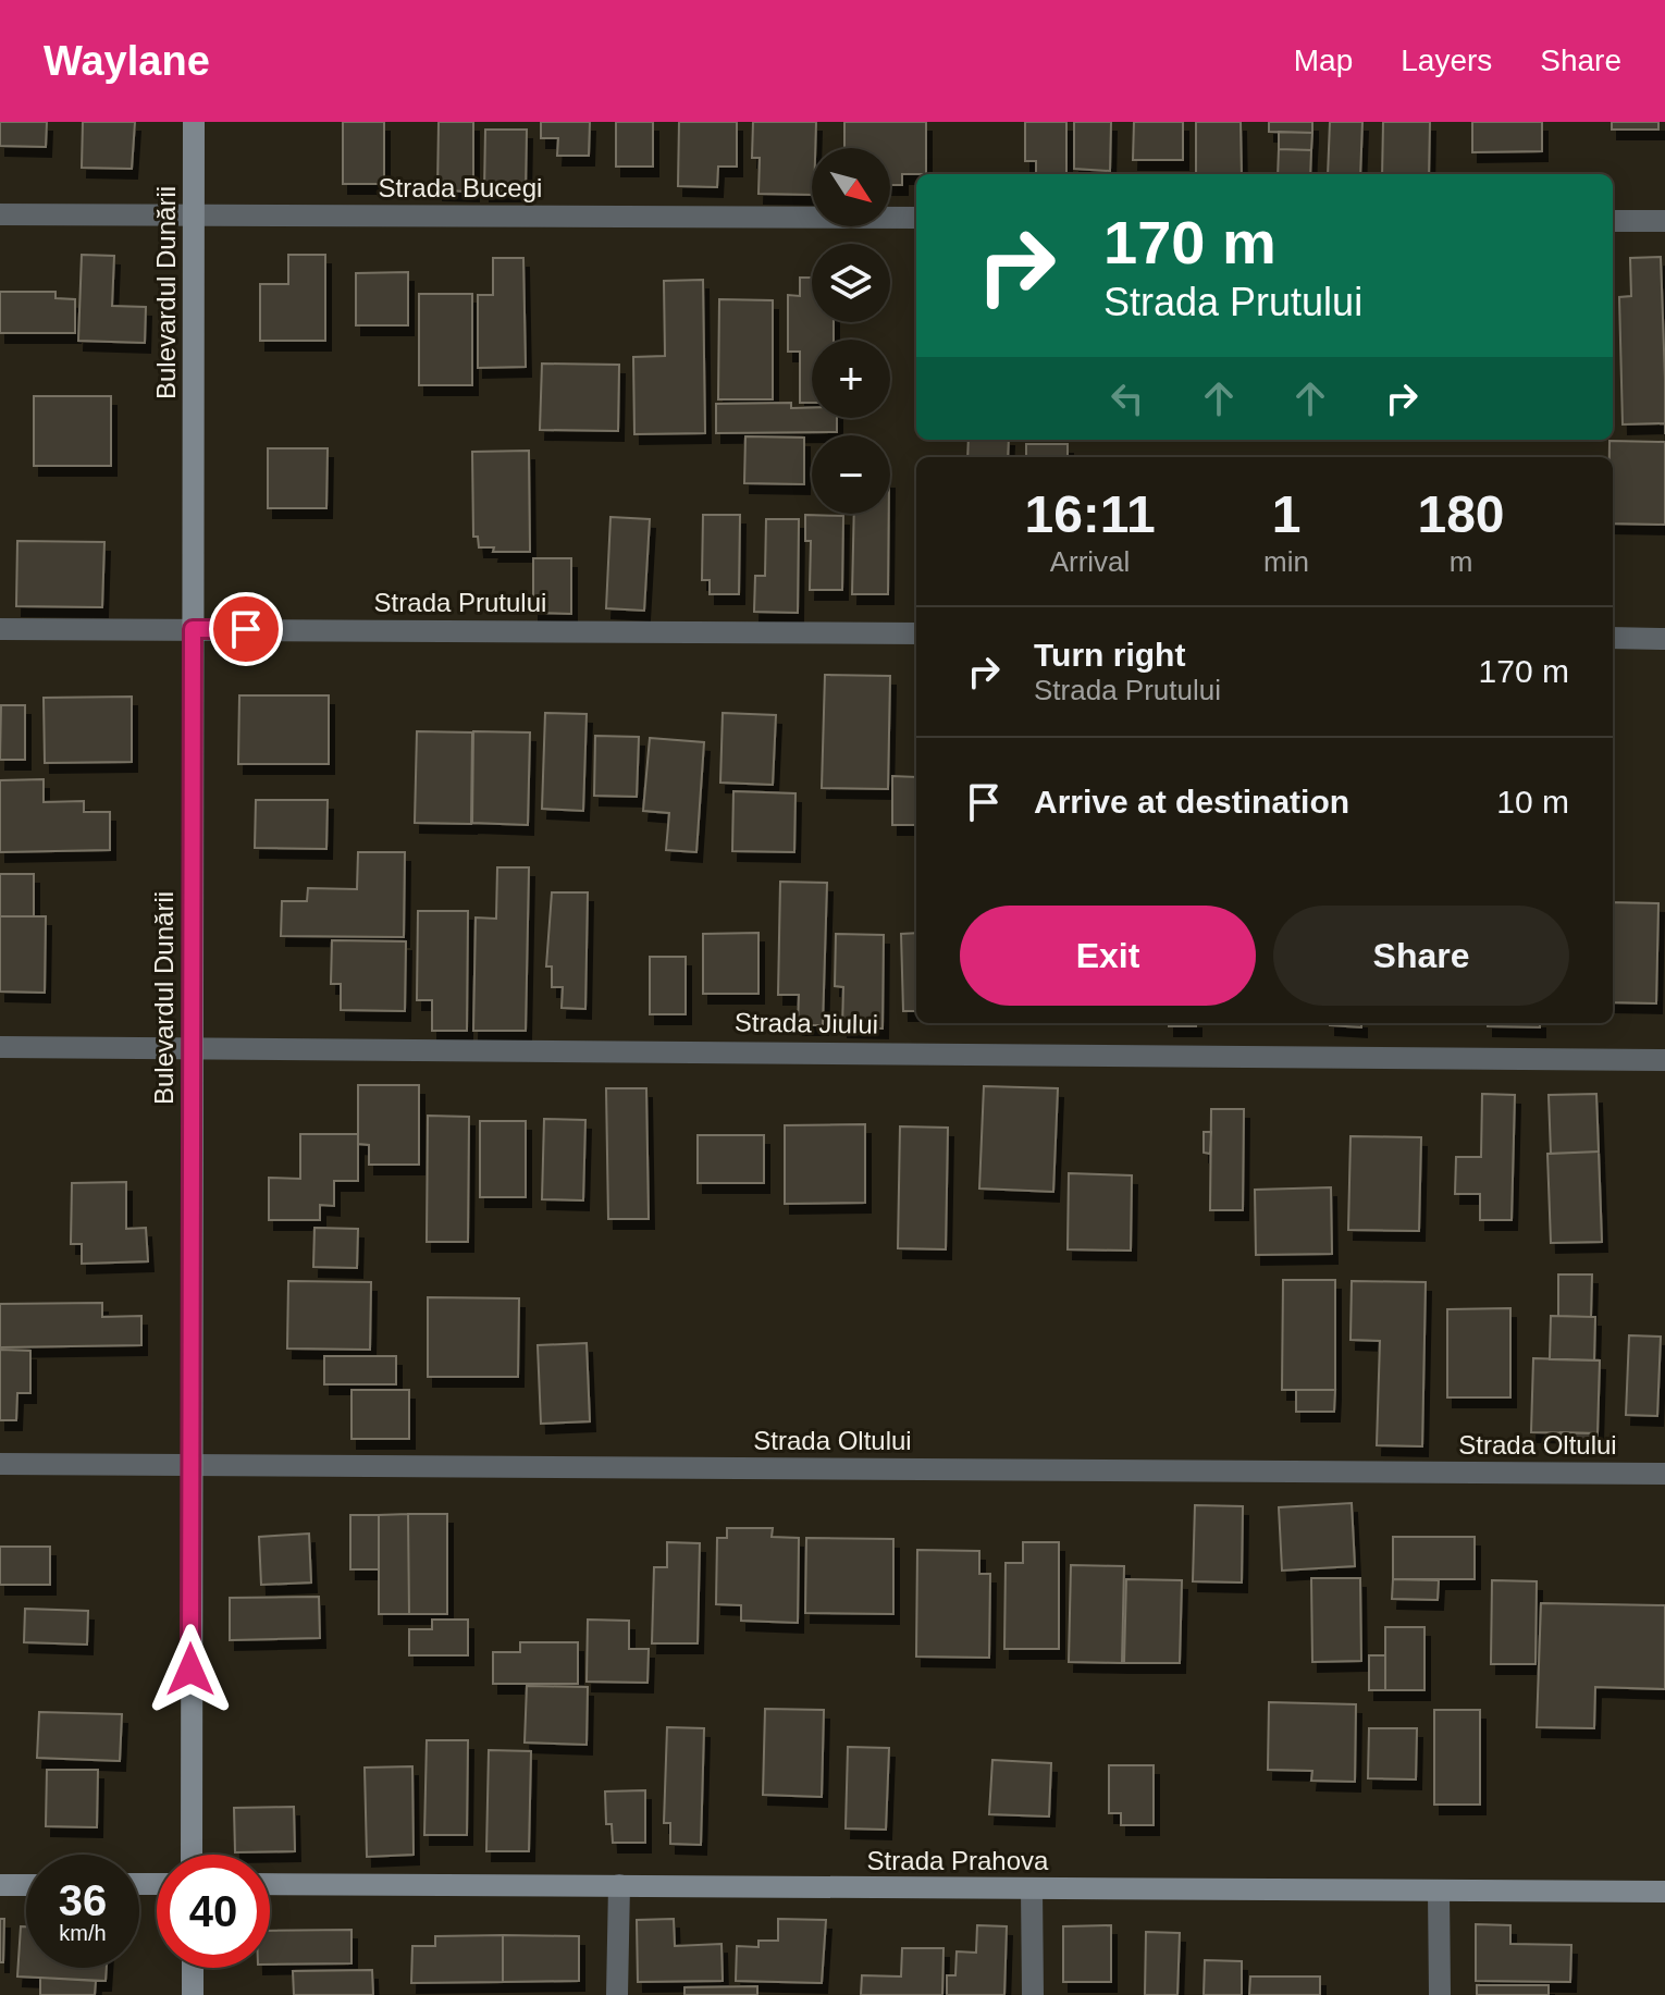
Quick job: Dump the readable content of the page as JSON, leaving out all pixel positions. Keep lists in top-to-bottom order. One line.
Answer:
{"streets":{"street":["Strada Bucegi","Bulevardul Dunării","Strada Prutului","Strada Jiului","Strada Oltului","Strada Prahova"]},"crossings":[["Strada Bucegi","Bulevardul Dunării"],["Bulevardul Dunării","Strada Prutului"],["Bulevardul Dunării","Strada Jiului"],["Bulevardul Dunării","Strada Oltului"]],"north":"bottom right","page":{"header":"Waylane","nav":["Map","Layers","Share"],"map_buttons":["+","−"],"turn":["170 m","Strada Prutului"],"eta":["16:11","Arrival","1","min","180","m"],"list":[{"name":"Turn right","note":"Strada Prutului","value":"170 m"},{"name":"Arrive at destination","value":"10 m"}],"buttons":["Exit","Share"],"speed":"36 km/h","limit":"40"}}
